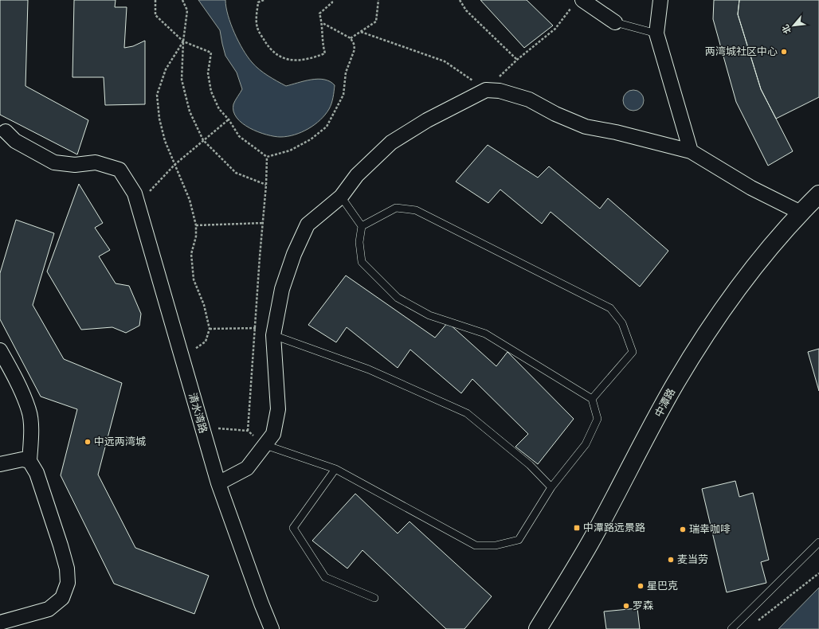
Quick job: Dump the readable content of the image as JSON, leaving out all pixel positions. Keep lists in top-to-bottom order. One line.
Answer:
{"streets":{"street":["中潭路","清水湾路"]},"places":{"other":["两湾城社区中心","中远两湾城","瑞幸咖啡","麦当劳","星巴克","罗森"],"transit":["中潭路远景路"]},"north":"bottom left"}
